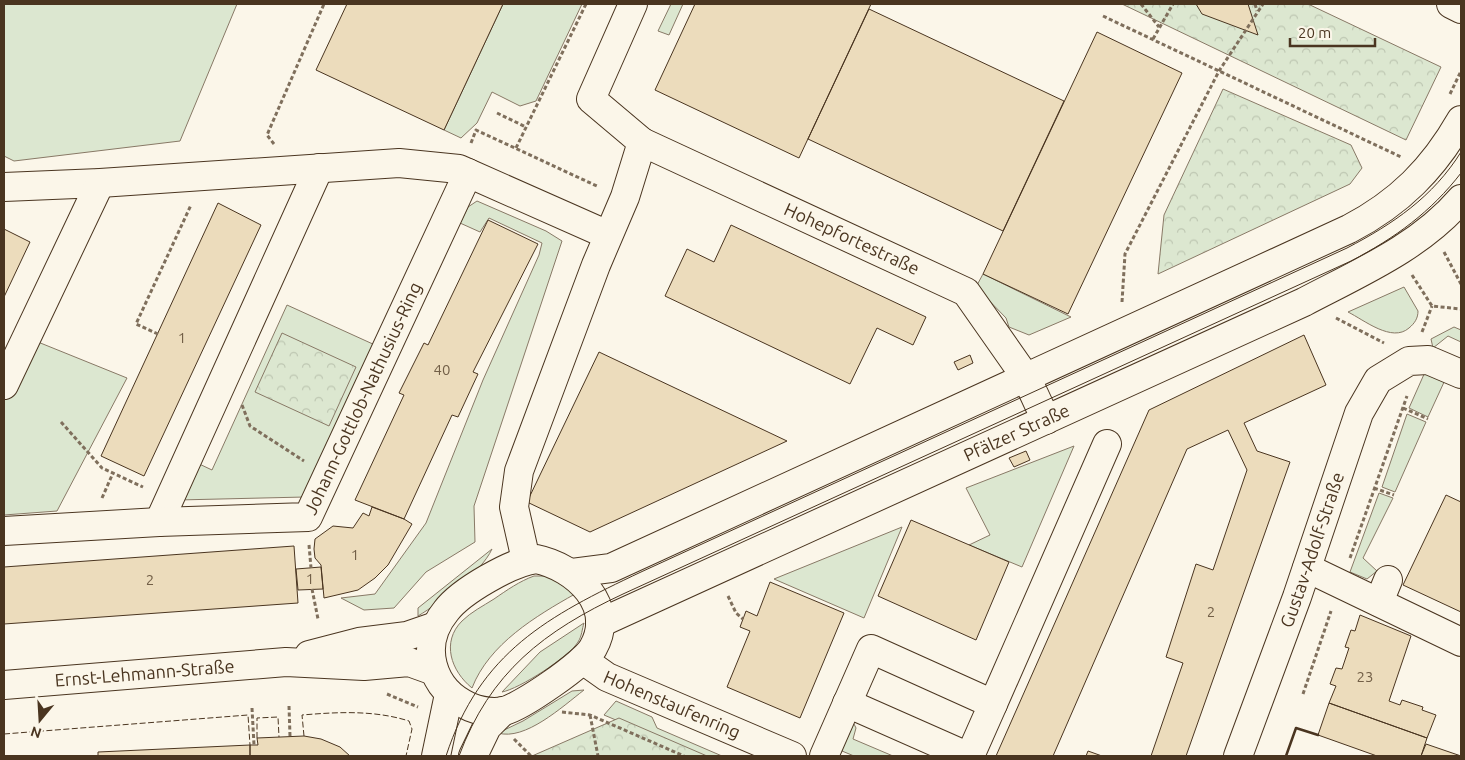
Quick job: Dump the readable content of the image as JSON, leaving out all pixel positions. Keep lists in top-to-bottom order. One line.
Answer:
{"streets":{"street":["Hohepfortestraße","Johann-Gottlob-Nathusius-Ring","Pfälzer Straße","Gustav-Adolf-Straße","Ernst-Lehmann-Straße","Hohenstaufenring"]},"crossings":[["Hohepfortestraße","Pfälzer Straße"],["Pfälzer Straße","Ernst-Lehmann-Straße"],["Pfälzer Straße","Hohenstaufenring"],["Ernst-Lehmann-Straße","Hohenstaufenring"]],"house_numbers":["1","40","1","1","2","2","23"],"scale_bar":"20 m","north":"bottom"}
